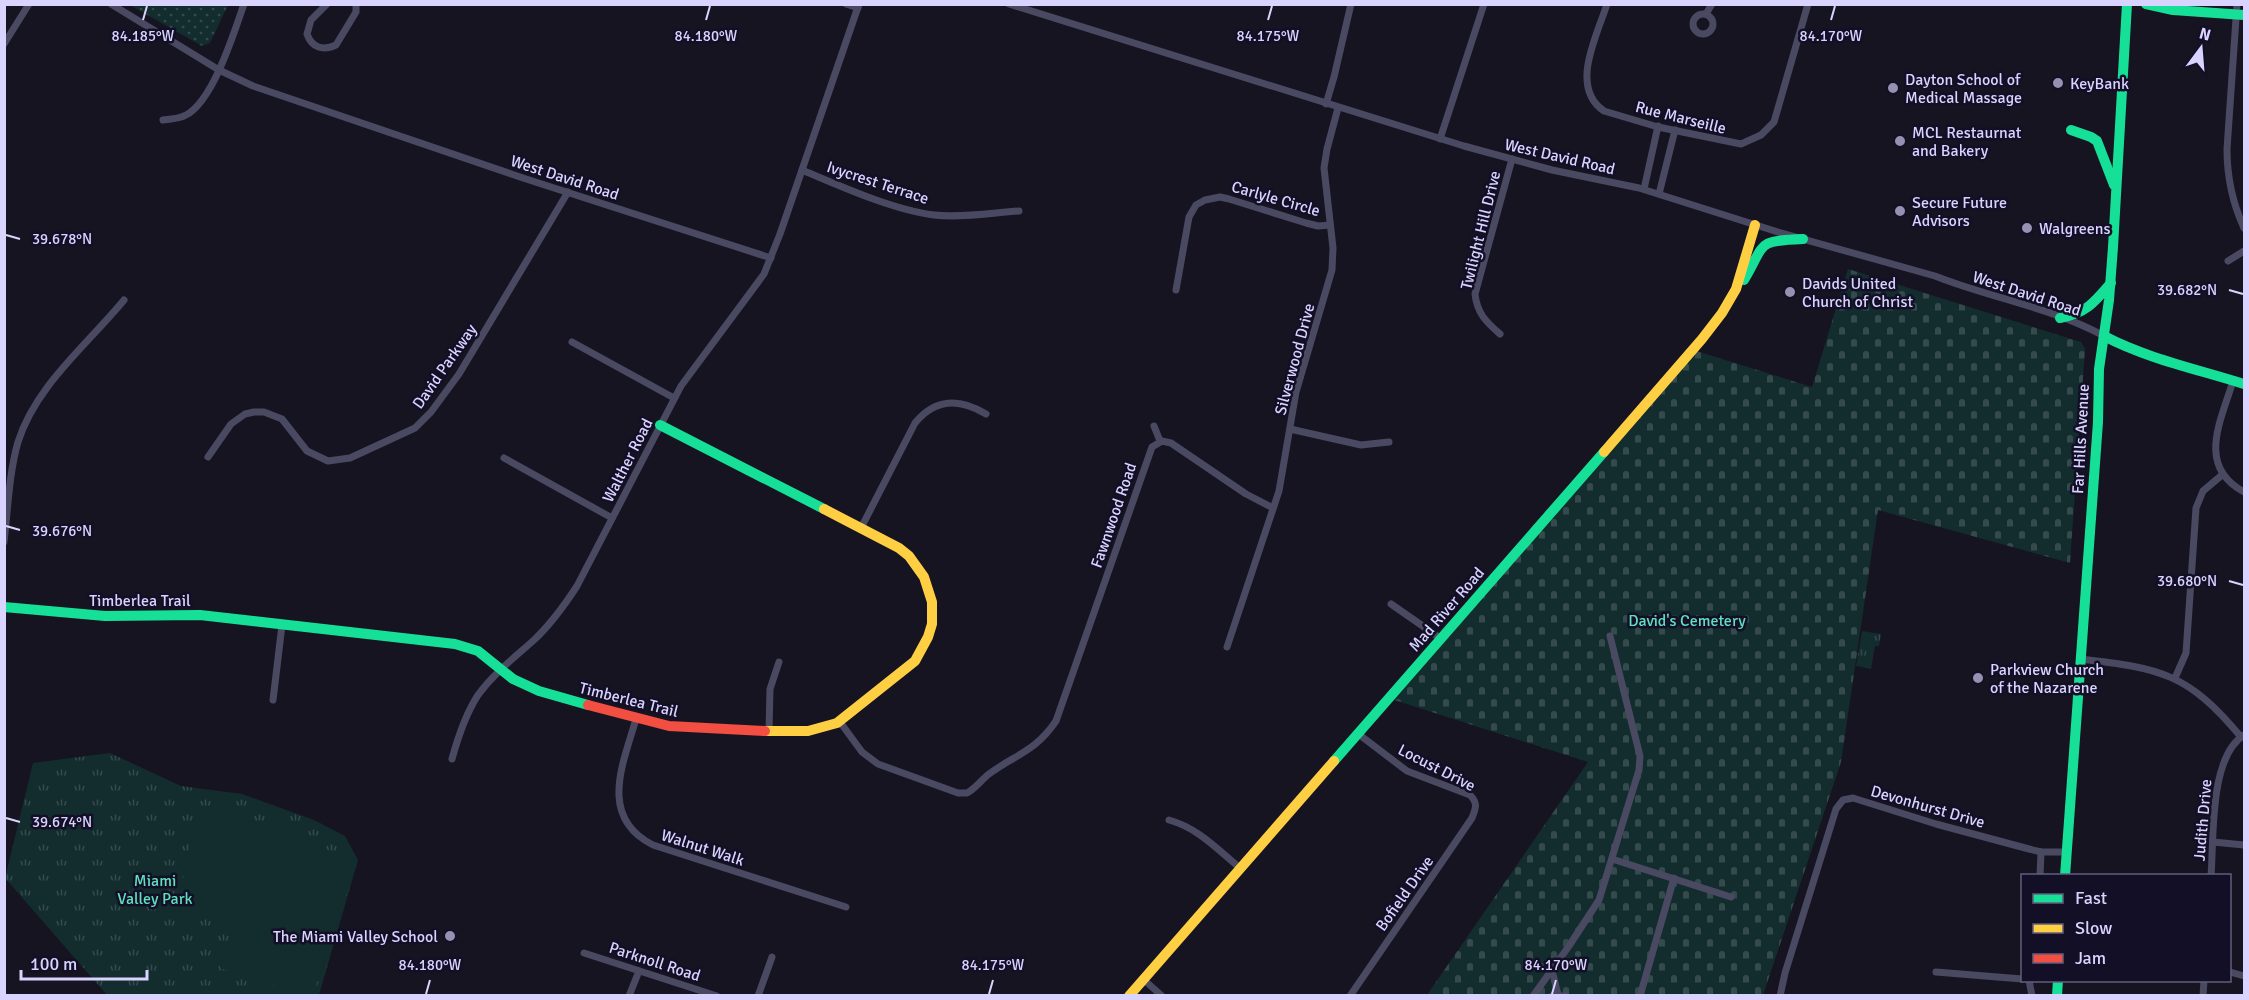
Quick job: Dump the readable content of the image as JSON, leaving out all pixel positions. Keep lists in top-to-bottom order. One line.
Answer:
{"streets":{"street":["Rue Marseille","West David Road","Ivycrest Terrace","Carlyle Circle","Twilight Hill Drive","Silverwood Drive","David Parkway","Far Hills Avenue","Walther Road","Fawnwood Road","Timberlea Trail","Mad River Road","Locust Drive","Devonhurst Drive","Judith Drive","Walnut Walk","Bofield Drive","Parknoll Road"]},"crossings":[["West David Road","Twilight Hill Drive"],["West David Road","Silverwood Drive"],["West David Road","David Parkway"],["West David Road","Far Hills Avenue"],["West David Road","Walther Road"],["West David Road","Mad River Road"],["Carlyle Circle","Silverwood Drive"],["Far Hills Avenue","Devonhurst Drive"],["Walther Road","Timberlea Trail"],["Fawnwood Road","Timberlea Trail"],["Timberlea Trail","Walnut Walk"],["Mad River Road","Locust Drive"],["Locust Drive","Bofield Drive"]],"parks":["David's Cemetery","Miami Valley Park"],"places":["KeyBank","Dayton School of Medical Massage","MCL Restaurnat and Bakery","Secure Future Advisors","Walgreens","Davids United Church of Christ","Parkview Church of the Nazarene","The Miami Valley School"],"legend":["Fast","Slow","Jam"],"scale_bar":"100 m","north":"top","coordinates":["84.185°W","84.180°W","84.175°W","84.170°W","39.678°N","39.682°N","39.676°N","39.680°N","39.674°N"]}
